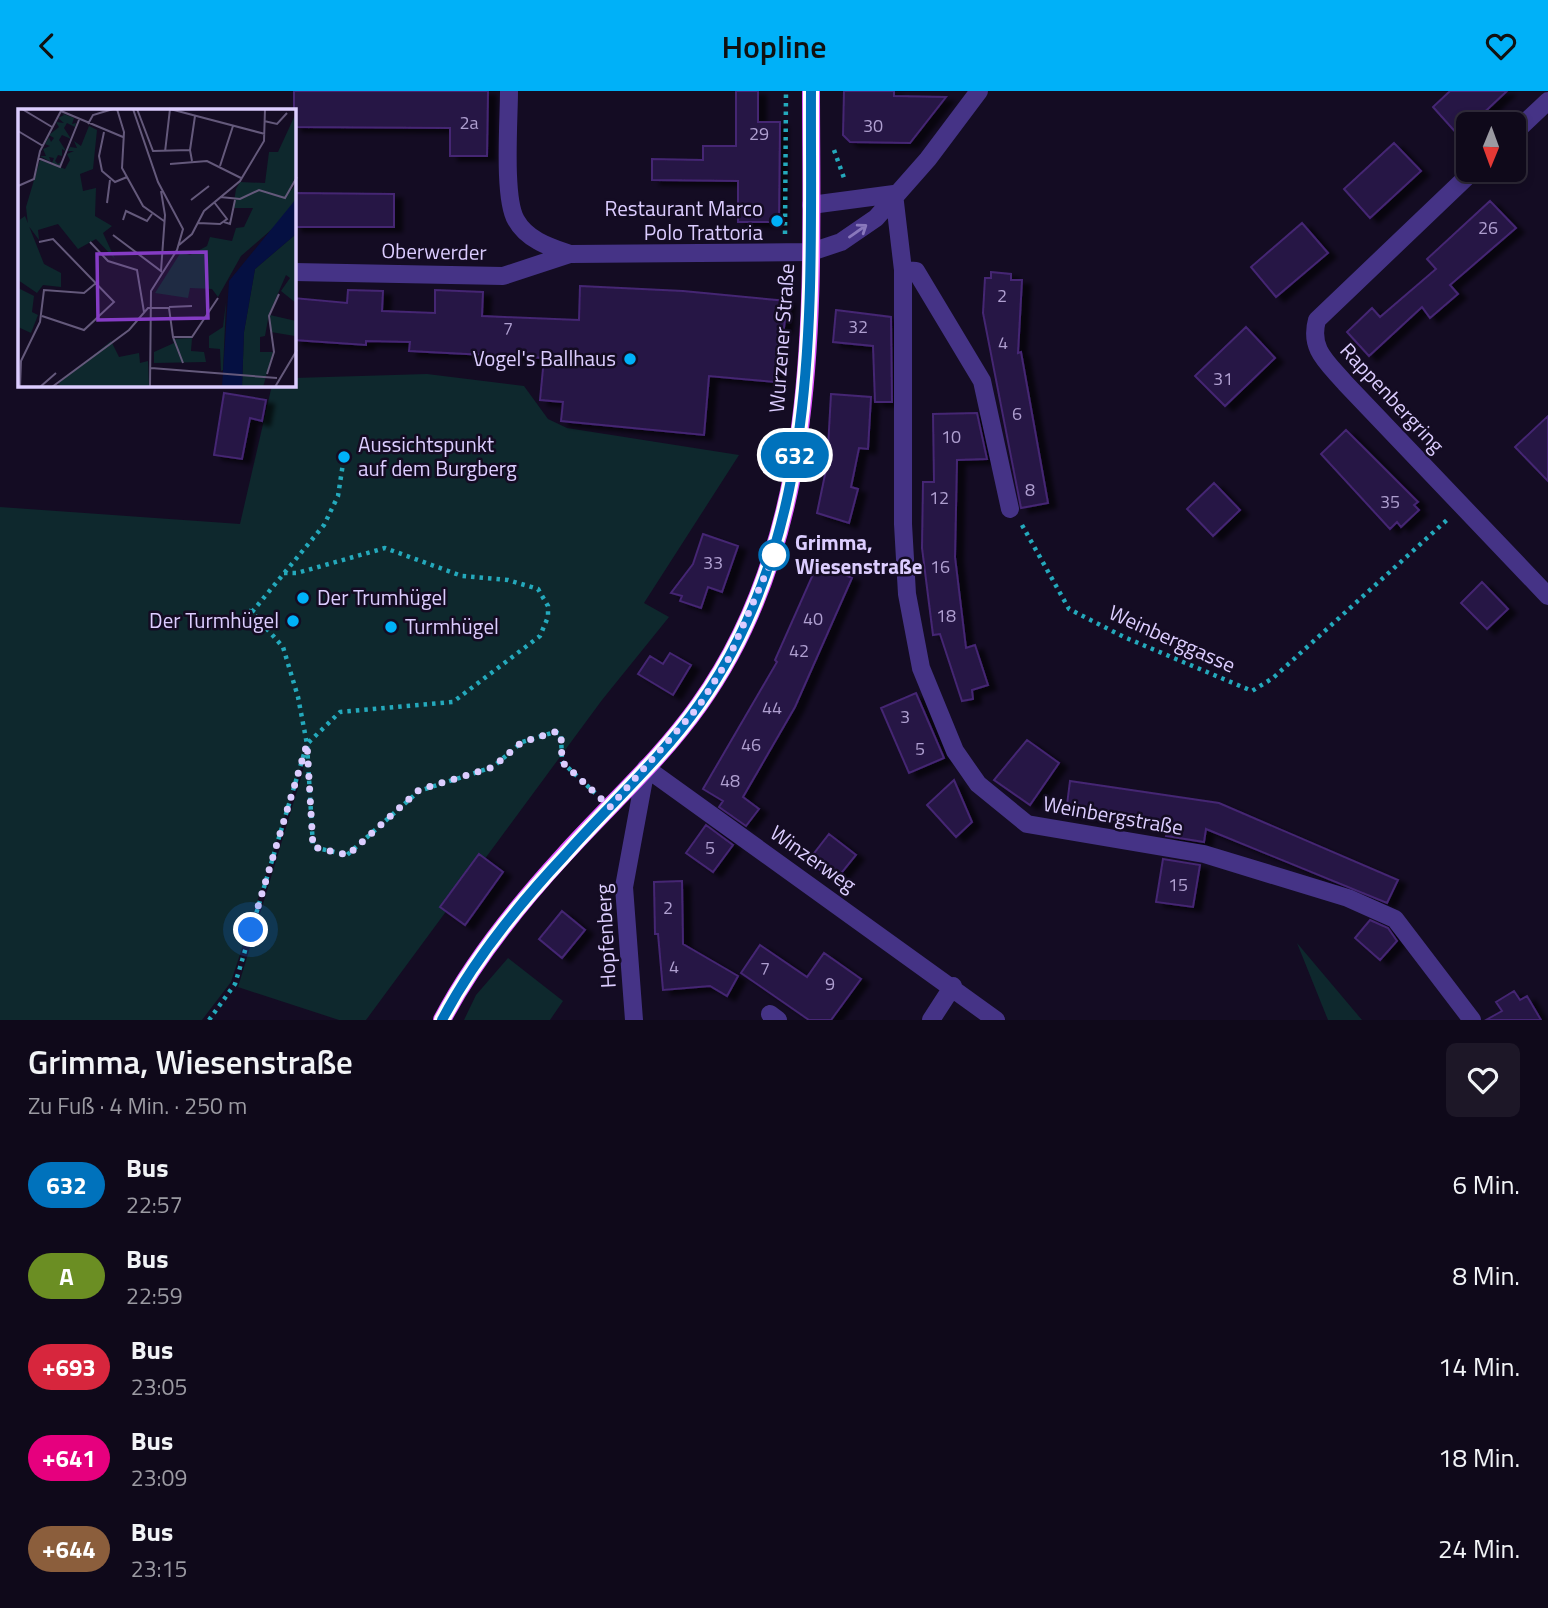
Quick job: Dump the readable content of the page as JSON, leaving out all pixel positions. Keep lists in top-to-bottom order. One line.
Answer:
{"streets":{"main road":["Wurzener Straße"],"street":["Oberwerder","Rappenbergring","Weinbergstraße","Winzerweg","Hopfenberg"],"path":["Weinberggasse"]},"crossings":[["Oberwerder","Wurzener Straße"],["Oberwerder","Weinbergstraße"],["Wurzener Straße","Winzerweg"],["Wurzener Straße","Hopfenberg"],["Rappenbergring","Weinberggasse"],["Winzerweg","Hopfenberg"]],"places":["Restaurant Marco Polo Trattoria","Vogel's Ballhaus","Aussichtspunkt auf dem Burgberg","Grimma, Wiesenstraße","Der Trumhügel","Der Turmhügel","Turmhügel"],"lines":["bus line 632"],"house_numbers":["2a","30","29","26","2","32","7","4","31","6","10","8","12","35","33","16","18","40","42","44","3","46","5","48","5","15","2","4","7","9"],"north":"bottom","page":{"header":"Hopline","on_map":"632","heading":["Grimma, Wiesenstraße","Zu Fuß · 4 Min. · 250 m"],"list":[{"mark":"632","name":"Bus","note":"22:57","value":"6 Min."},{"mark":"A","name":"Bus","note":"22:59","value":"8 Min."},{"mark":"+693","name":"Bus","note":"23:05","value":"14 Min."},{"mark":"+641","name":"Bus","note":"23:09","value":"18 Min."},{"mark":"+644","name":"Bus","note":"23:15","value":"24 Min."}]}}
